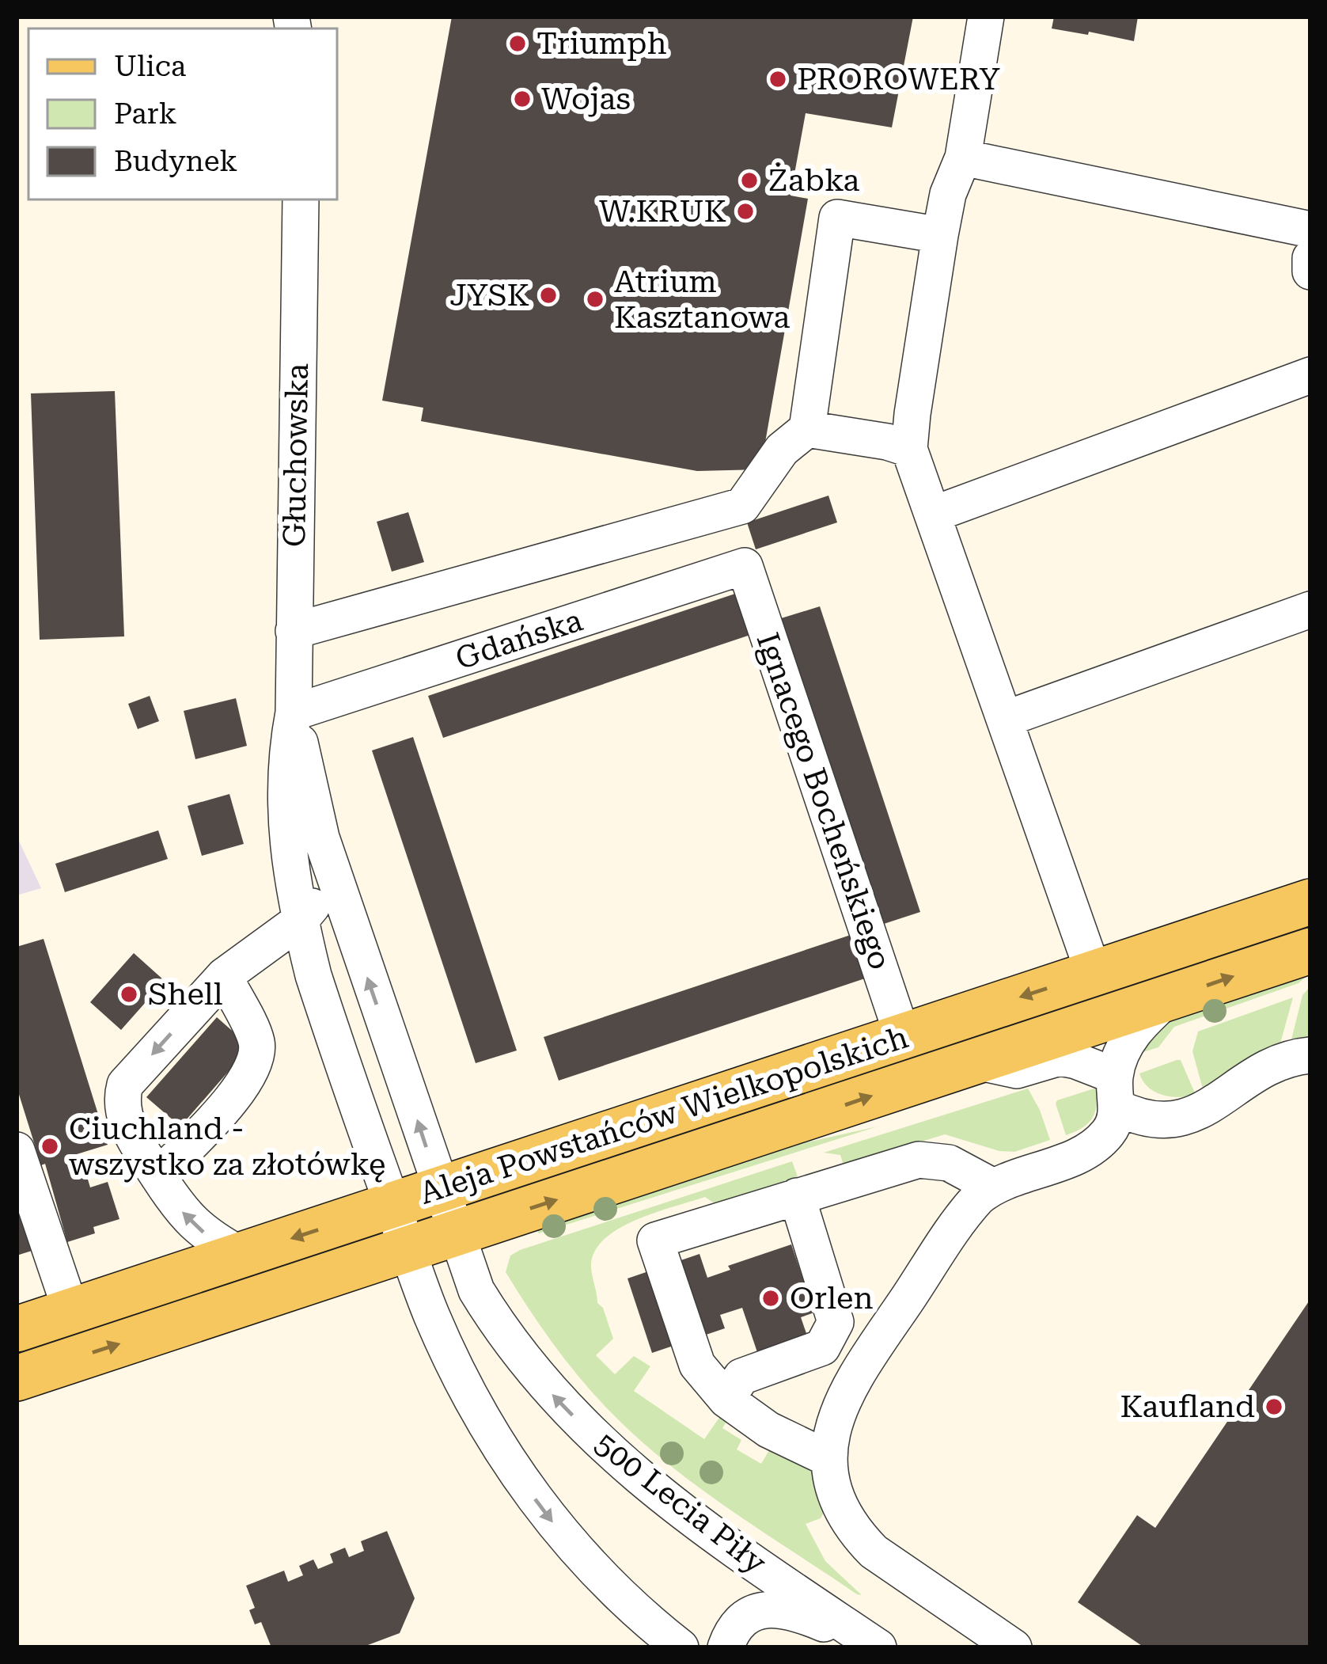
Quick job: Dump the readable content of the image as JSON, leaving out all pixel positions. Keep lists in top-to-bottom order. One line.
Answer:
{"streets":{"main road":["Aleja Powstańców Wielkopolskich"],"street":["Głuchowska","Gdańska","Ignacego Bocheńskiego","500 Lecia Piły"]},"crossings":[["Głuchowska","Gdańska"],["Głuchowska","Aleja Powstańców Wielkopolskich"],["Głuchowska","500 Lecia Piły"],["Gdańska","Ignacego Bocheńskiego"],["Ignacego Bocheńskiego","Aleja Powstańców Wielkopolskich"],["Aleja Powstańców Wielkopolskich","500 Lecia Piły"]],"places":["Triumph","PROROWERY","Wojas","Żabka","W.KRUK","JYSK","Atrium Kasztanowa","Shell","Ciuchland - wszystko za złotówkę","Orlen","Kaufland"],"legend":["Ulica","Park","Budynek"]}
